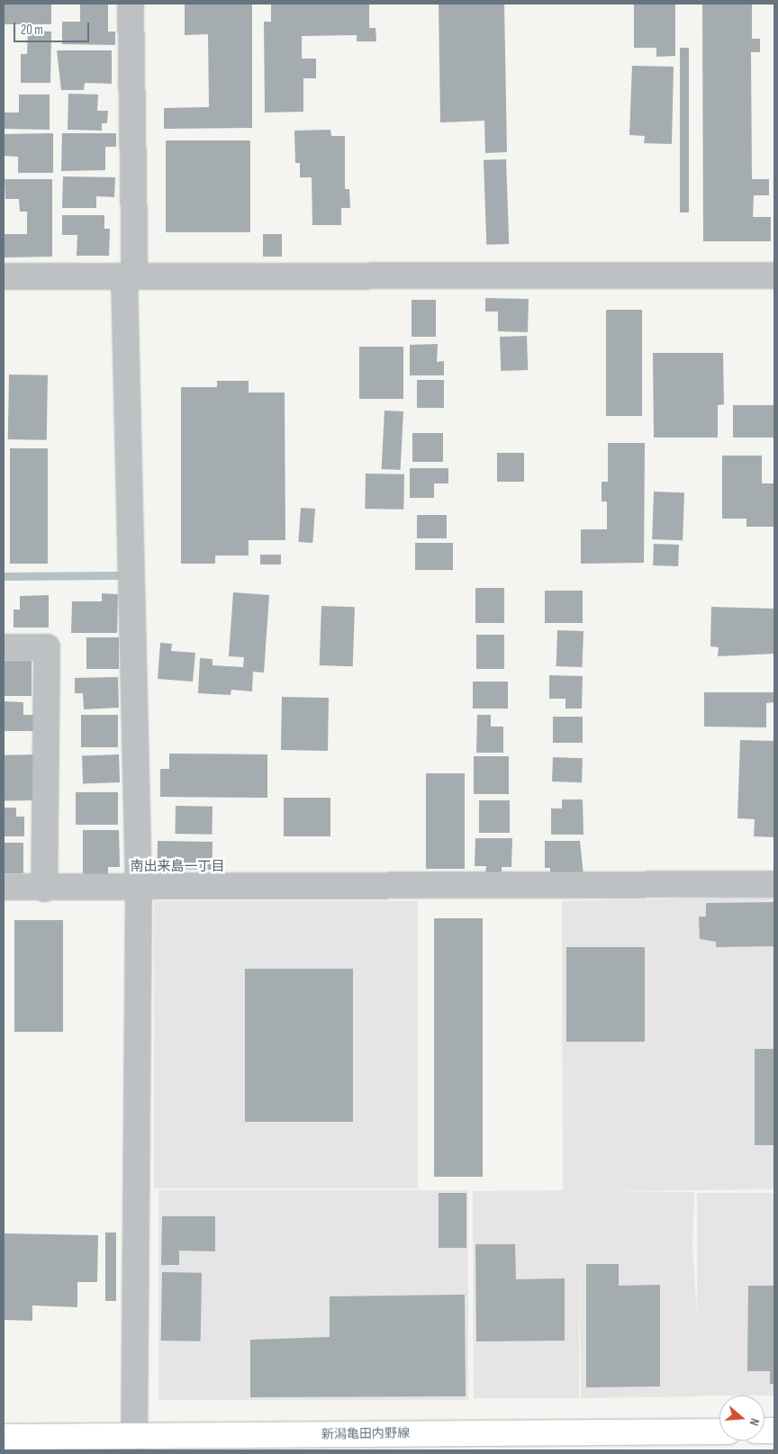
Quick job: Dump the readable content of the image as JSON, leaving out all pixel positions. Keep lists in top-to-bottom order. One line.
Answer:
{"streets":{"main road":["新潟亀田内野線"]},"districts":["南出来島一丁目"],"scale_bar":"20 m","north":"right"}
